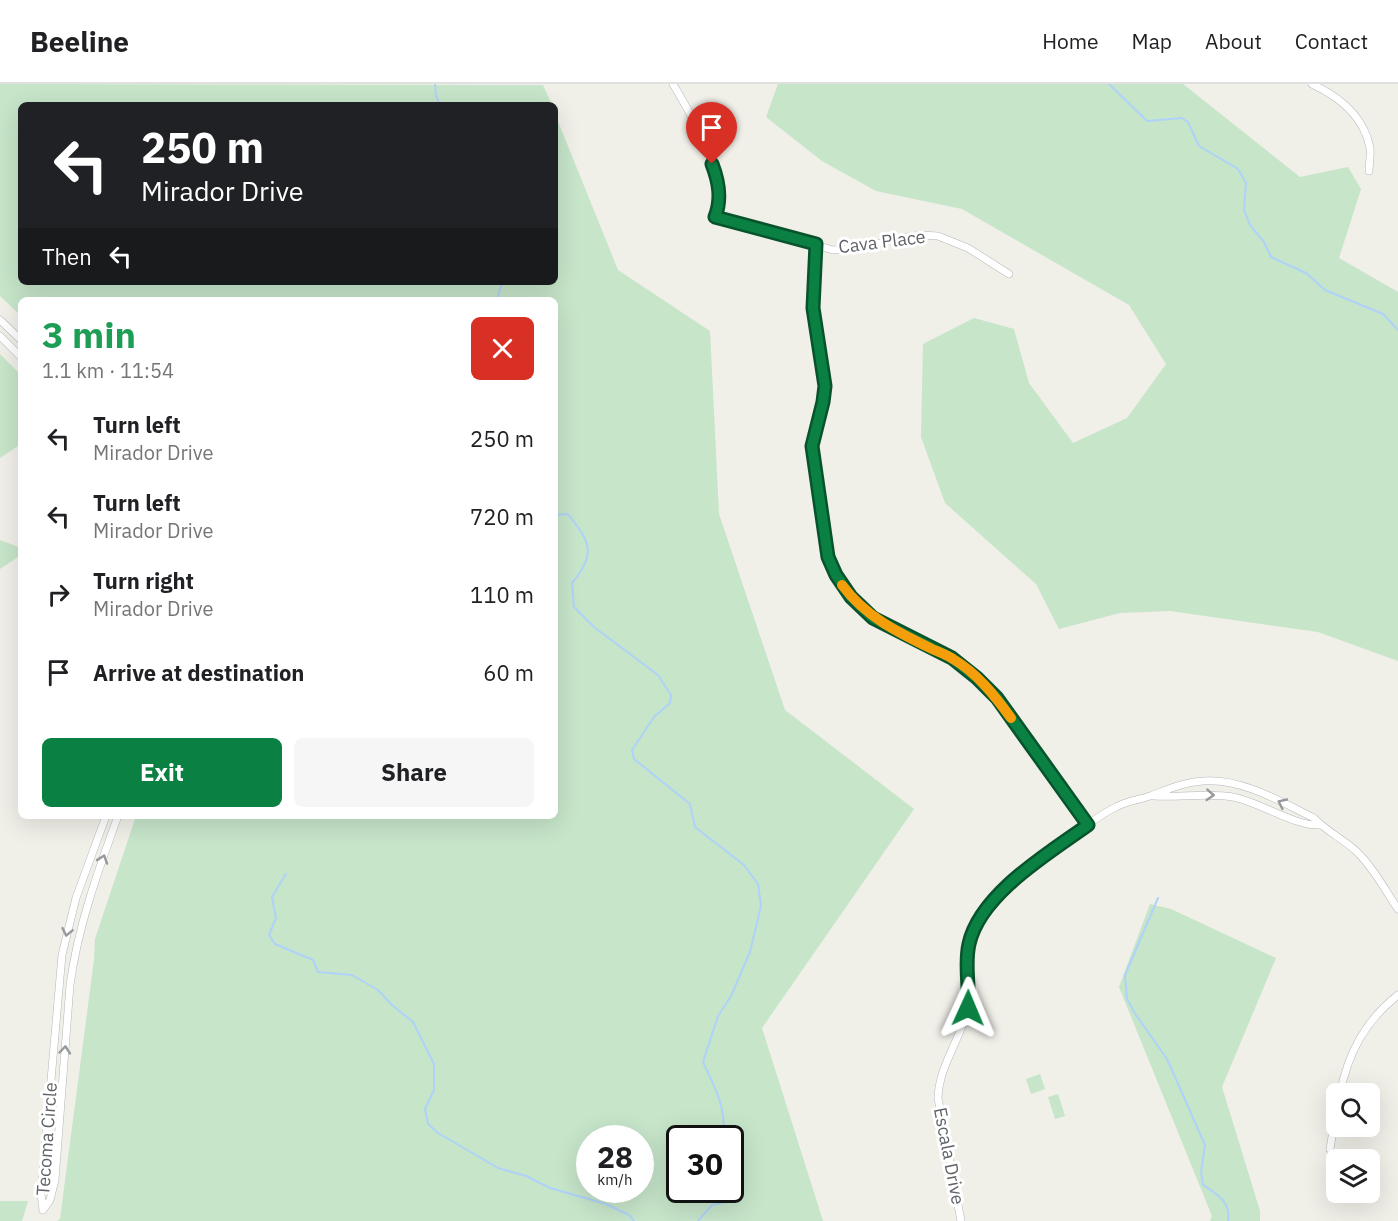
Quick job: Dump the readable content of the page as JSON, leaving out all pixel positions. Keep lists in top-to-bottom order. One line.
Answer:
{"streets":{"street":["Cava Place","Tecoma Circle","Escala Drive"]},"page":{"header":"Beeline","nav":["Home","Map","About","Contact"],"turn":["250 m","Mirador Drive"],"then":"Then","heading":["3 min","1.1 km · 11:54"],"list":[{"name":"Turn left","note":"Mirador Drive","value":"250 m"},{"name":"Turn left","note":"Mirador Drive","value":"720 m"},{"name":"Turn right","note":"Mirador Drive","value":"110 m"},{"name":"Arrive at destination","value":"60 m"}],"buttons":["Exit","Share"],"speed":"28 km/h","limit":"30"}}
